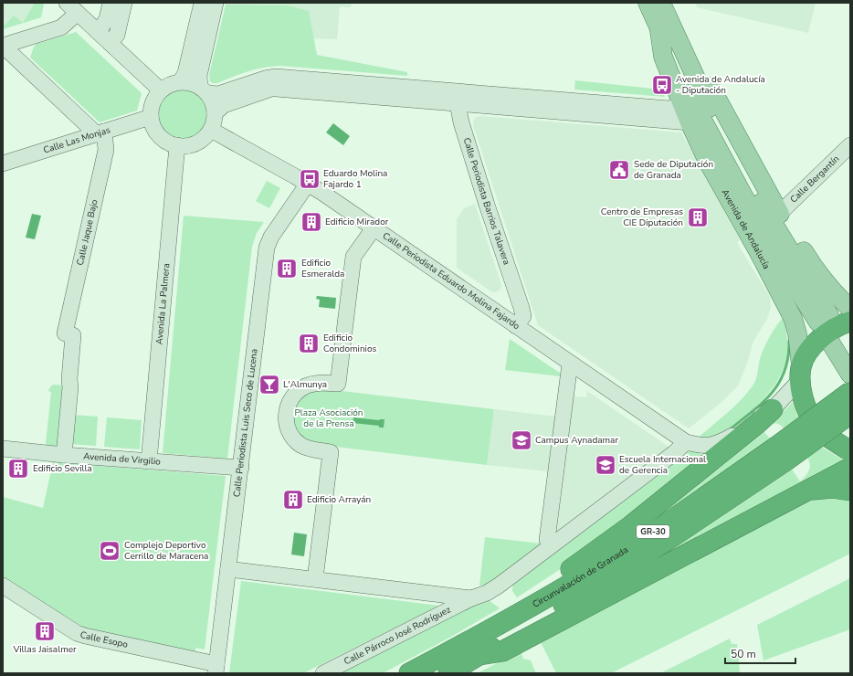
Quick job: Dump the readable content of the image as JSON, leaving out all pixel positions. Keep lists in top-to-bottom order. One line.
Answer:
{"streets":{"highway":["GR-30","Circunvalación de Granada"],"main road":["Avenida de Andalucía"],"street":["Calle Las Monjas","Calle Bergantín","Calle Periodista Barrios Talavera","Calle Jaque Bajo","Calle Periodista Eduardo Molina Fajardo","Avenida La Palmera","Calle Periodista Luis Seco de Lucena","Avenida de Virgilio","Calle Párroco José Rodríguez","Calle Esopo"]},"crossings":[["Calle Las Monjas","Calle Jaque Bajo"],["Calle Las Monjas","Calle Periodista Eduardo Molina Fajardo"],["Calle Las Monjas","Avenida La Palmera"],["Calle Bergantín","Avenida de Andalucía"],["Calle Periodista Barrios Talavera","Calle Periodista Eduardo Molina Fajardo"],["Calle Jaque Bajo","Avenida de Virgilio"],["Calle Periodista Eduardo Molina Fajardo","Avenida La Palmera"],["Calle Periodista Eduardo Molina Fajardo","Calle Periodista Luis Seco de Lucena"],["Calle Periodista Eduardo Molina Fajardo","Calle Párroco José Rodríguez"],["Avenida La Palmera","Avenida de Virgilio"],["Calle Periodista Luis Seco de Lucena","Avenida de Virgilio"],["Calle Periodista Luis Seco de Lucena","Calle Esopo"]],"parks":["Plaza Asociación de la Prensa"],"places":{"bus stop":["Avenida de Andalucía - Diputación","Eduardo Molina Fajardo 1"],"public building":["Sede de Diputación de Granada"],"building":["Centro de Empresas CIE Diputación","Edificio Mirador","Edificio Esmeralda","Edificio Condominios","Edificio Sevilla","Edificio Arrayán","Villas Jaisalmer"],"bar":["L'Almunya"],"school or university":["Campus Aynadamar","Escuela Internacional de Gerencia"],"sports":["Complejo Deportivo Cerrillo de Maracena"]},"scale_bar":"50 m"}
